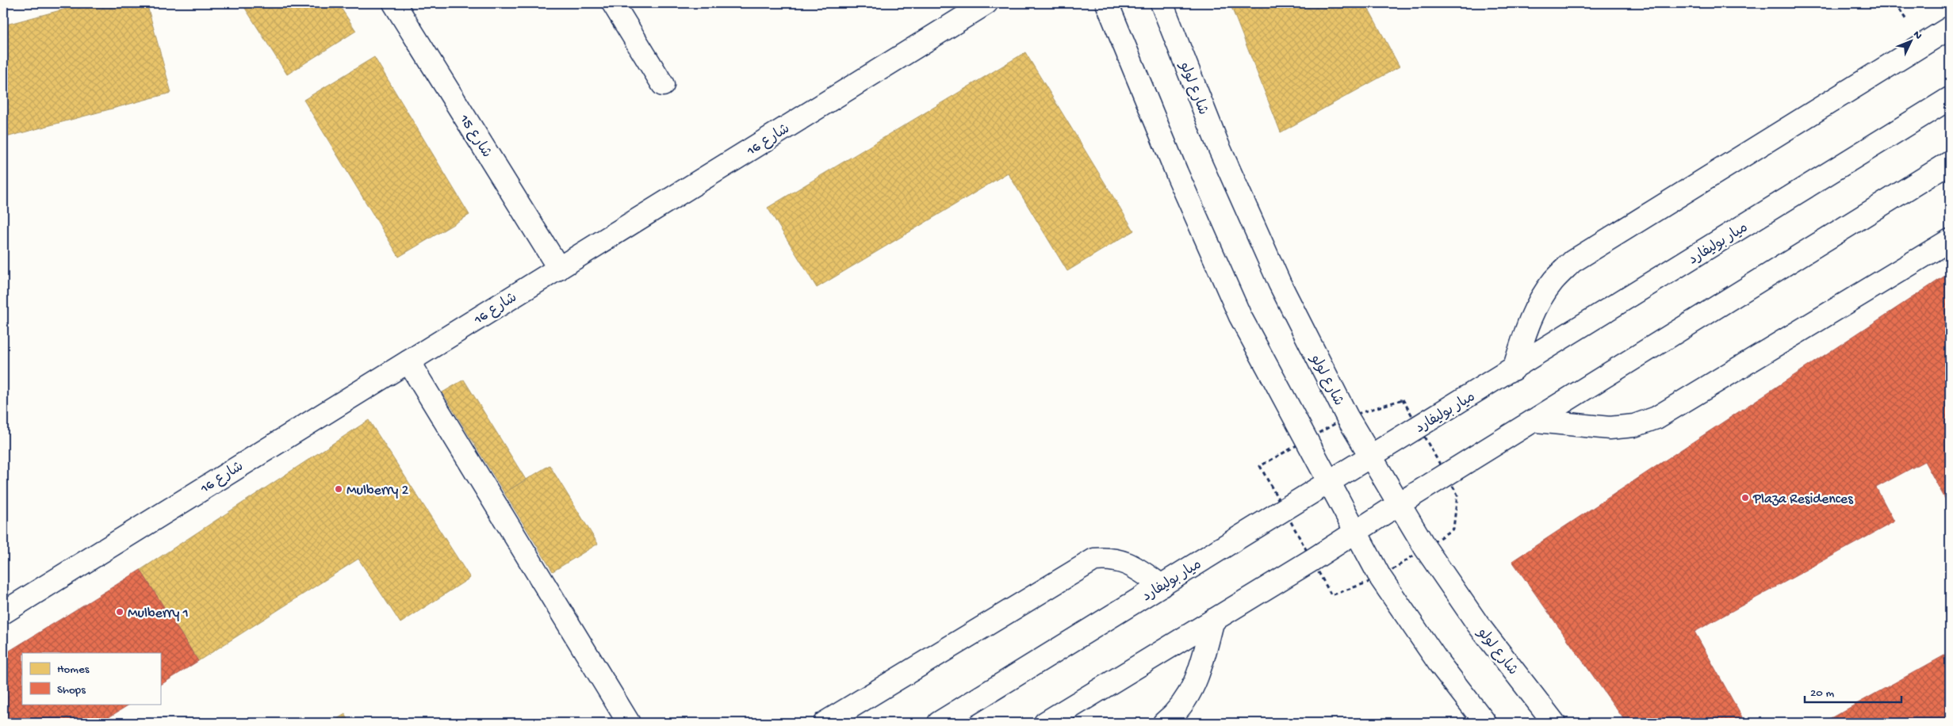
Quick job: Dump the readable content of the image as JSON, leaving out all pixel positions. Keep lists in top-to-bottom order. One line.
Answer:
{"streets":{"street":["شارع لولو","شارع 15","شارع 16","ميار بوليفارد"]},"crossings":[["شارع لولو","ميار بوليفارد"],["شارع 15","شارع 16"]],"places":["Mulberry 2","Plaza Residences","Mulberry 1"],"legend":["Homes","Shops"],"scale_bar":"20 m","north":"top right"}
